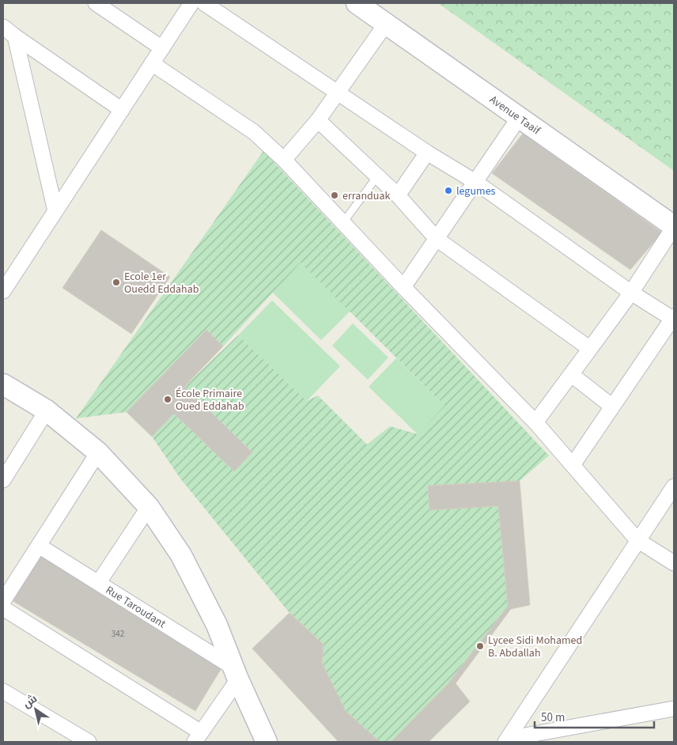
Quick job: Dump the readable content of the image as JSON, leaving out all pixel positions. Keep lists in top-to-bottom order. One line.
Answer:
{"streets":{"street":["Avenue Taaif","Rue Taroudant"]},"places":["legumes","erranduak","Ecole 1er Ouedd Eddahab","École Primaire Oued Eddahab","Lycee Sidi Mohamed B. Abdallah"],"house_numbers":["342"],"scale_bar":"50 m","north":"top left"}
